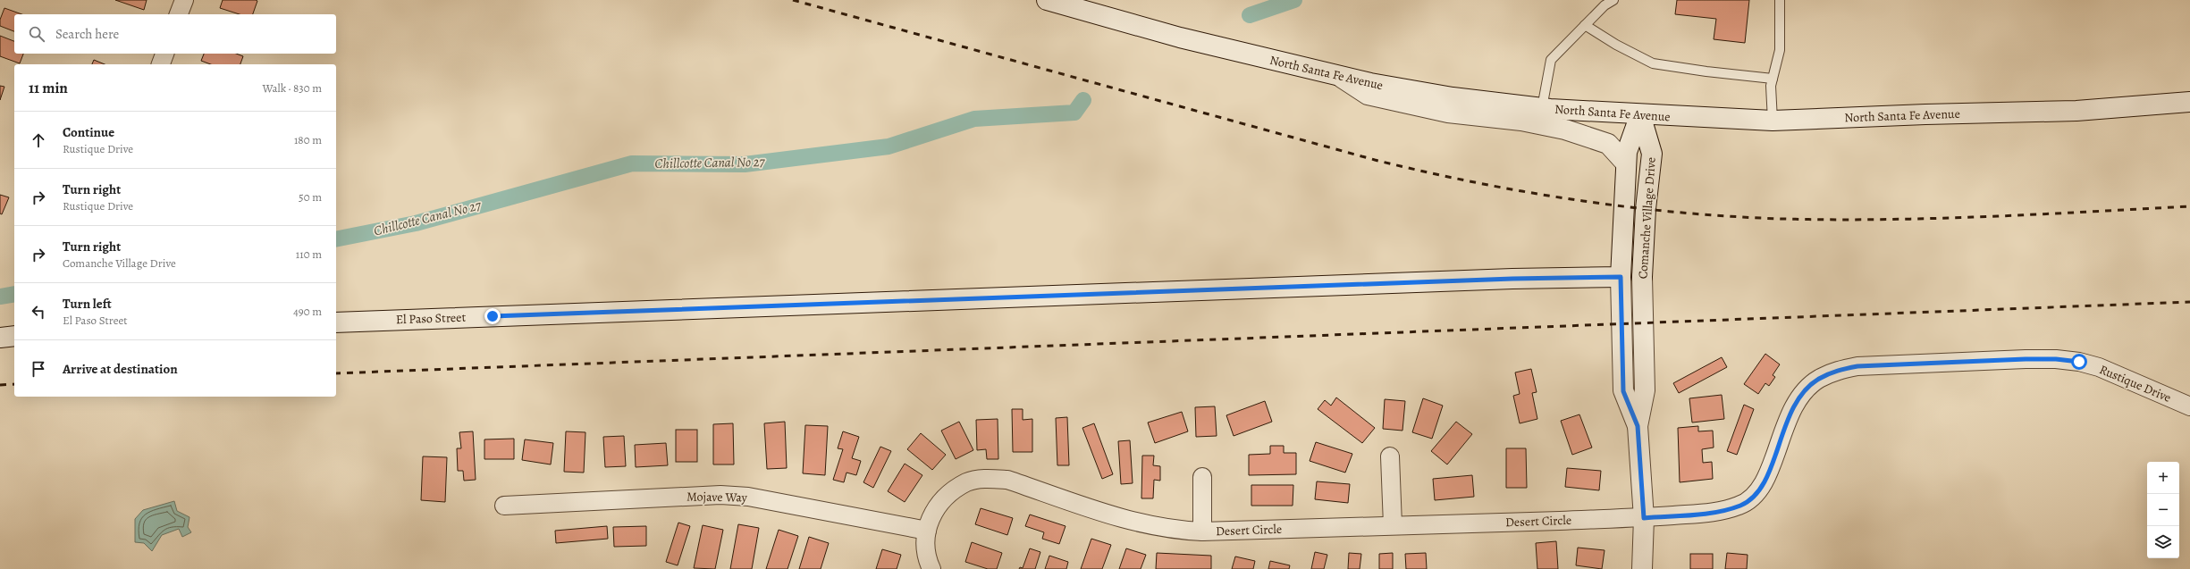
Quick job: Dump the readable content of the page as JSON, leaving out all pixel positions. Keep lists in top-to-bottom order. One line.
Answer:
{"streets":{"main road":["North Santa Fe Avenue","Comanche Village Drive","El Paso Street"],"street":["Rustique Drive","Mojave Way","Desert Circle"]},"crossings":[["North Santa Fe Avenue","Comanche Village Drive"],["Comanche Village Drive","El Paso Street"],["Comanche Village Drive","Rustique Drive"],["Comanche Village Drive","Desert Circle"],["Rustique Drive","Desert Circle"],["Mojave Way","Desert Circle"]],"water":["Chillcotte Canal No 27"],"page":{"search":"Search here","heading":["11 min","Walk · 830 m"],"list":[["Continue","Rustique Drive","180 m"],["Turn right","Rustique Drive","50 m"],["Turn right","Comanche Village Drive","110 m"],["Turn left","El Paso Street","490 m"],"Arrive at destination"],"map_buttons":["+","−"]}}
